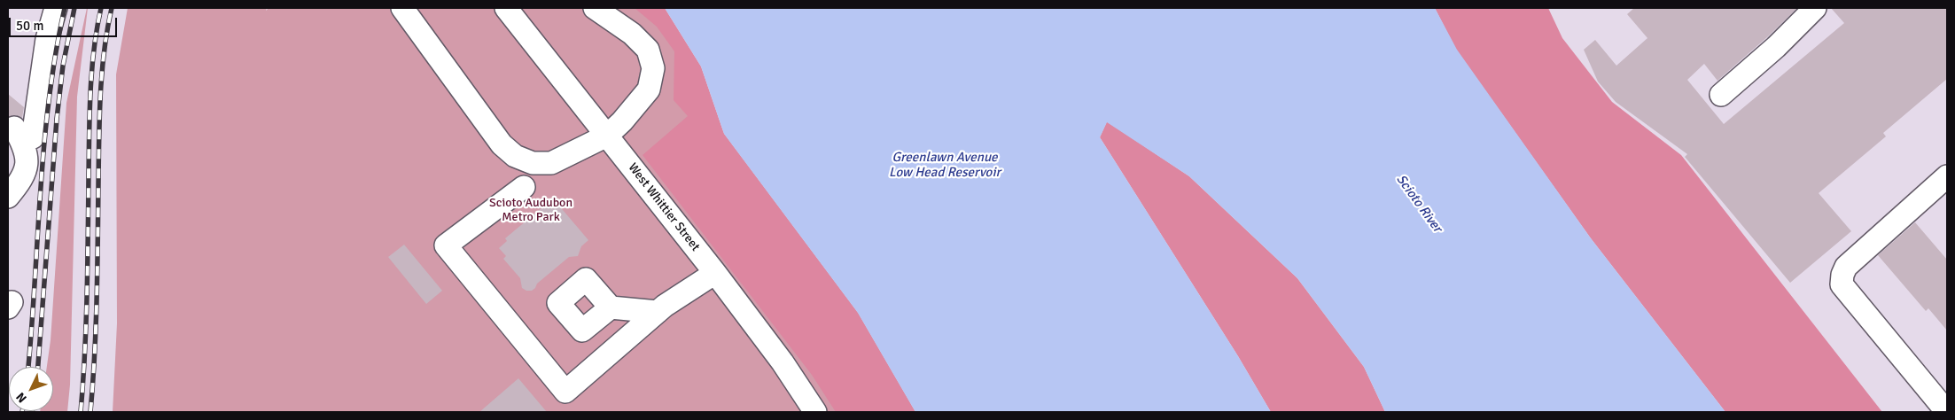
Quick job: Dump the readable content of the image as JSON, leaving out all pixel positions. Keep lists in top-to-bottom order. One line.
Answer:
{"streets":{"street":["West Whittier Street"]},"water":["Greenlawn Avenue Low Head Reservoir","Scioto River"],"parks":["Scioto Audubon Metro Park"],"scale_bar":"50 m","north":"bottom left"}
